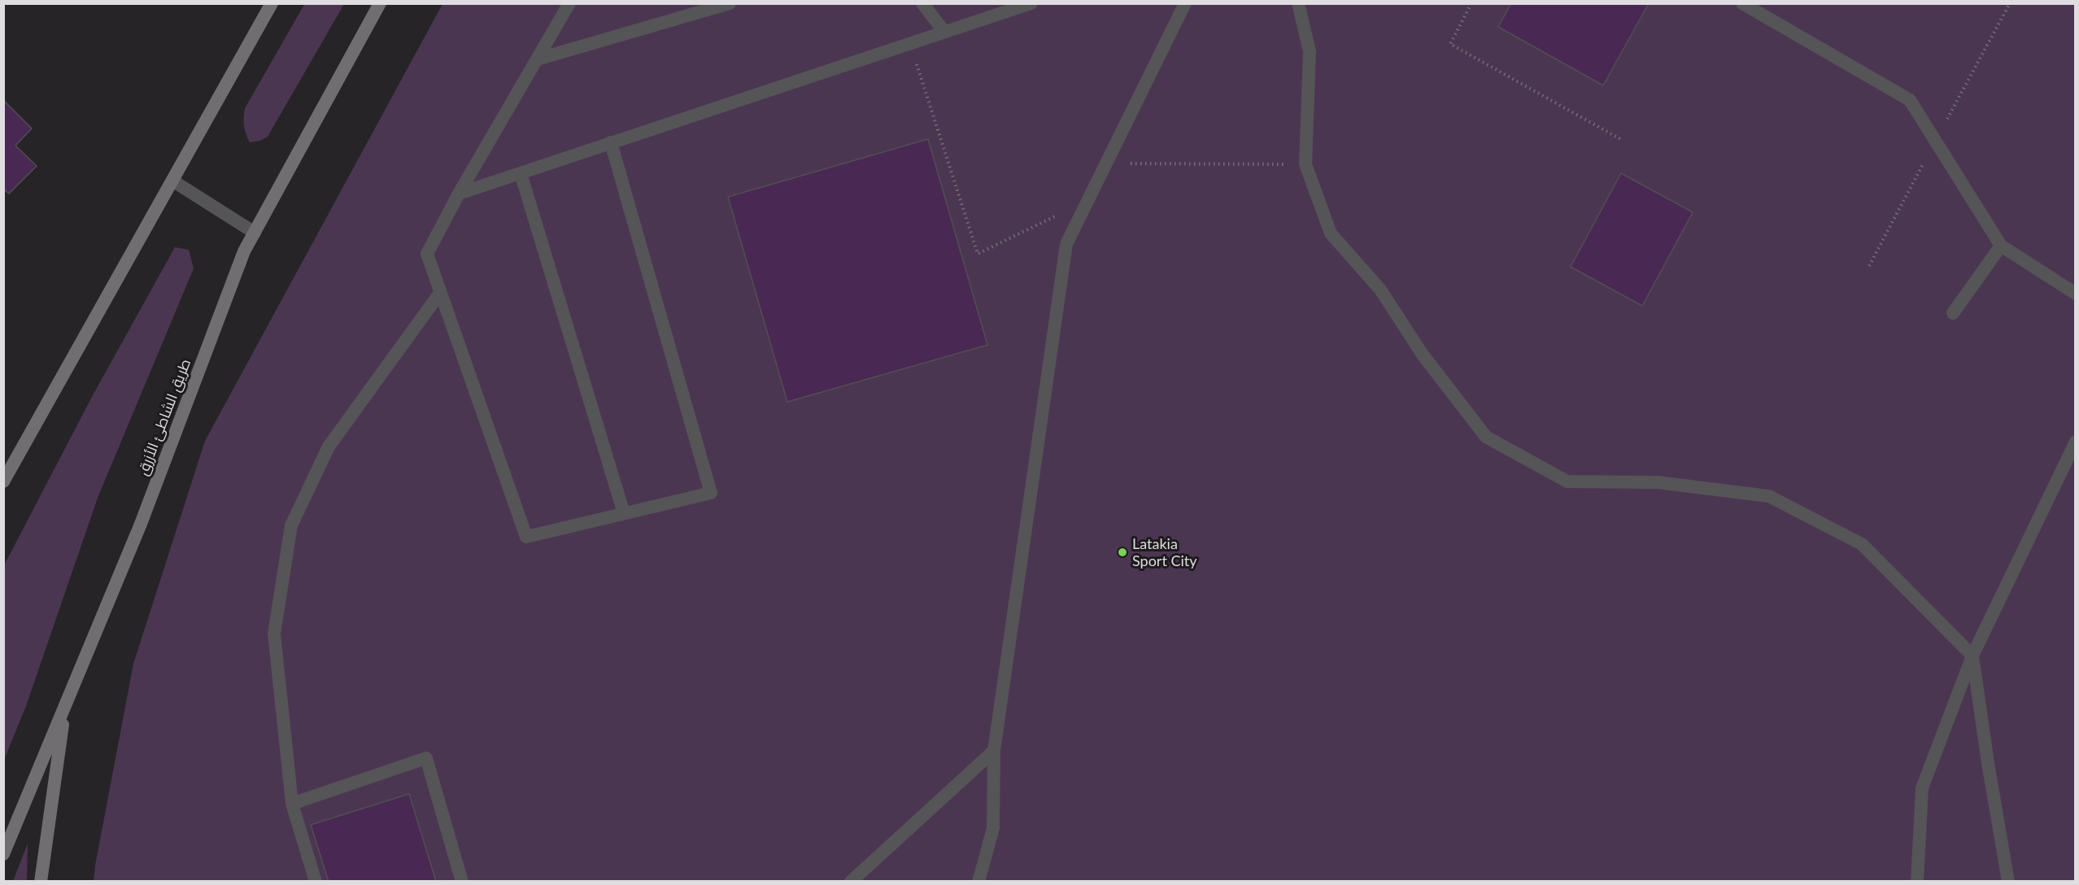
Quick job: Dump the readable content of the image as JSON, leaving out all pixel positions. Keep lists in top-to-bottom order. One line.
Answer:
{"streets":{"main road":["طريق الشاطئ الأزرق"]},"places":["Latakia Sport City"]}
